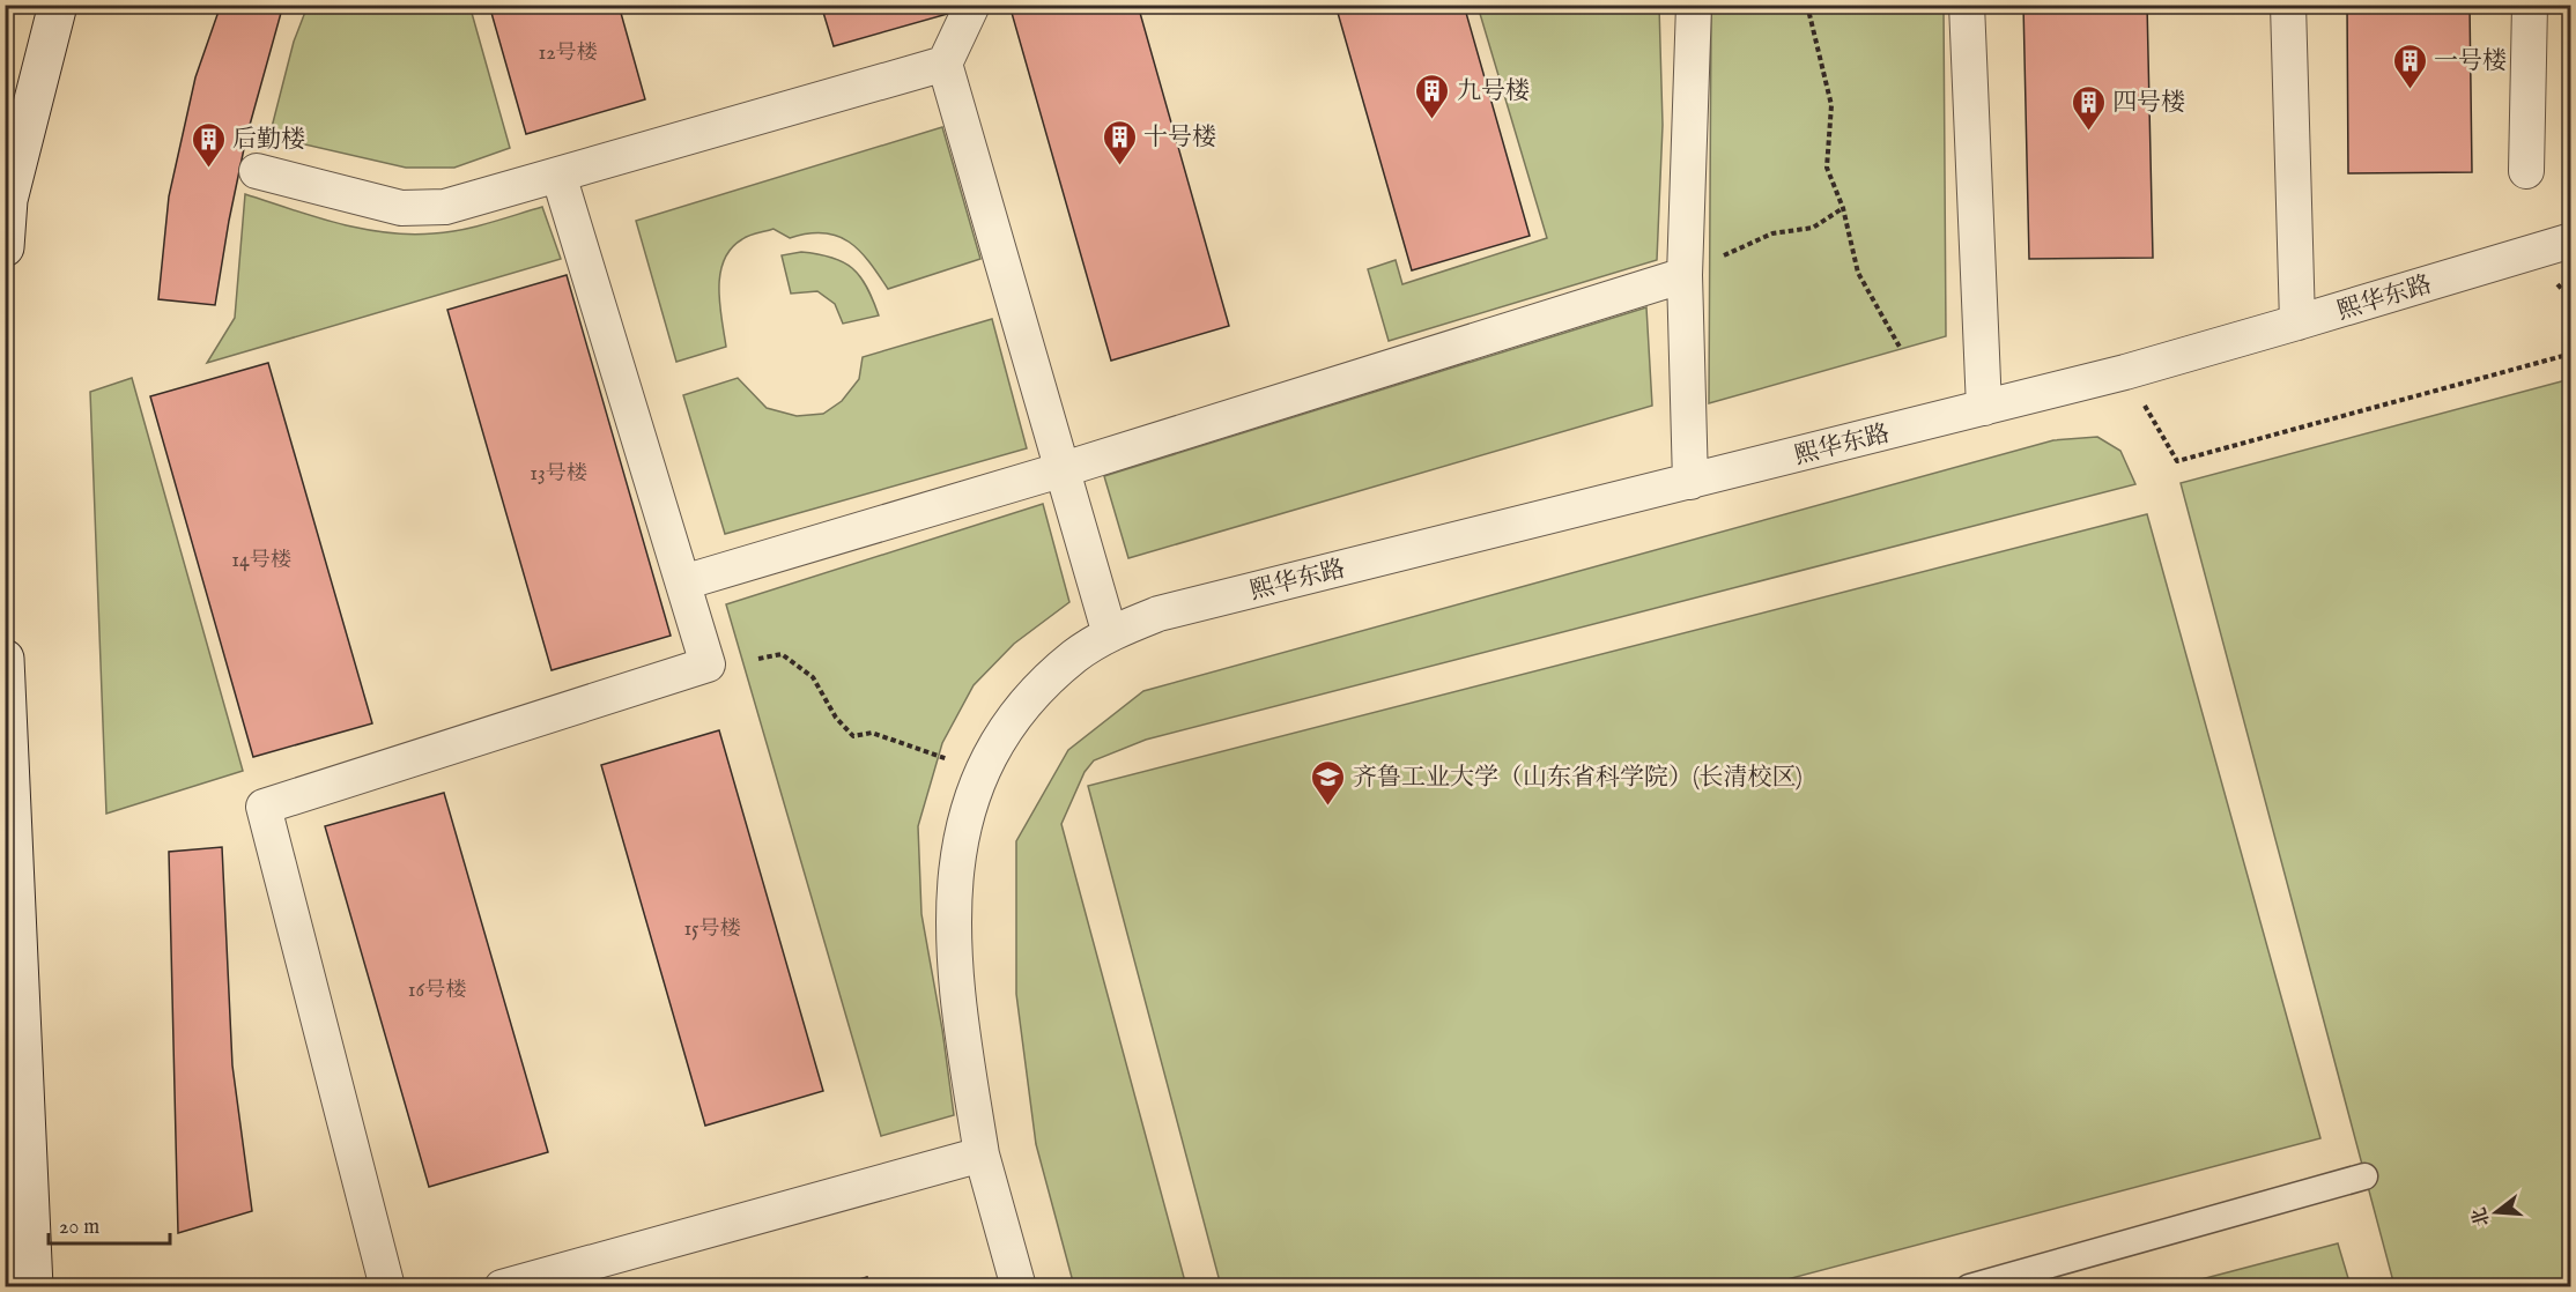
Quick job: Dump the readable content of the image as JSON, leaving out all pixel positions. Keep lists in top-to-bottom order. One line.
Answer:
{"streets":{"street":["熙华东路"]},"places":{"building":["一号楼","九号楼","四号楼","十号楼","后勤楼"],"school or university":["齐鲁工业大学（山东省科学院）(长清校区)"]},"house_numbers":["12号楼","13号楼","14号楼","15号楼","16号楼"],"scale_bar":"20 m","north":"left"}
